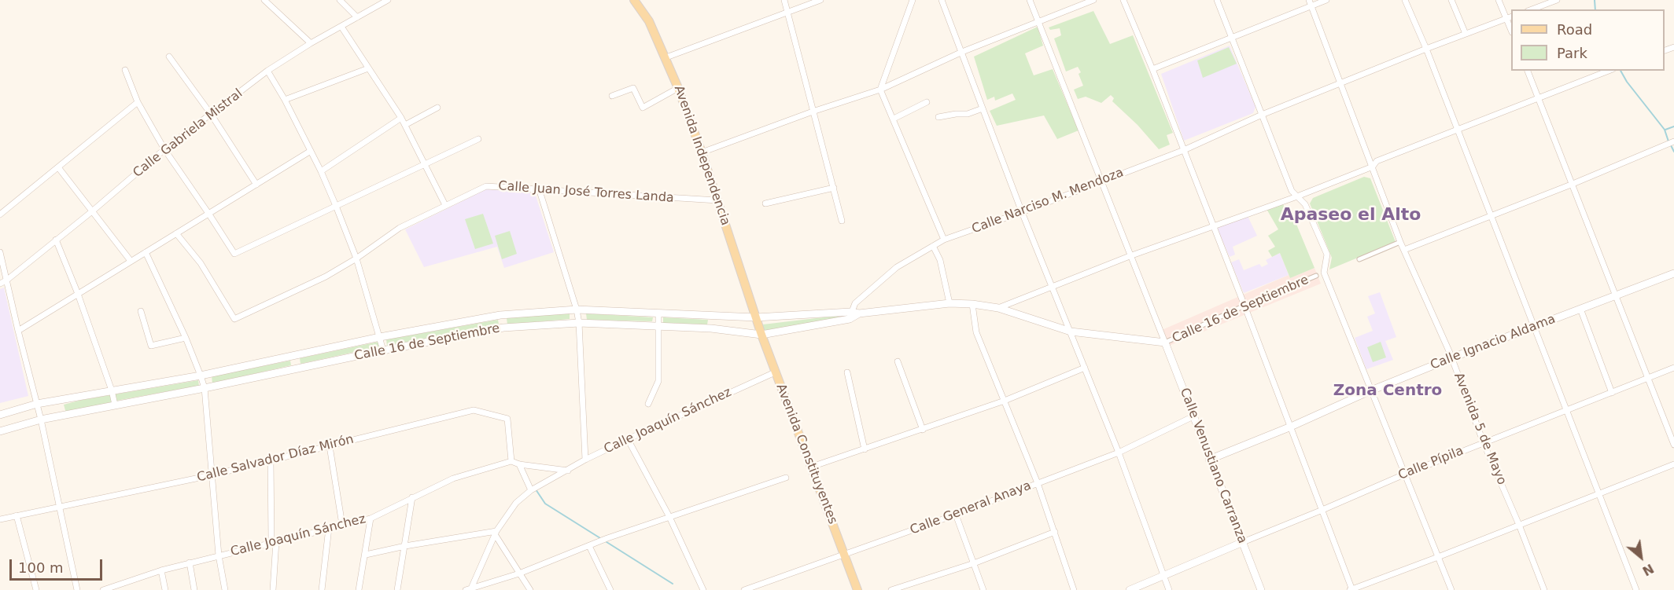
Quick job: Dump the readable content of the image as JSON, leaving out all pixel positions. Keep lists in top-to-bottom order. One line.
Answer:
{"streets":{"main road":["Avenida Independencia","Avenida Constituyentes"],"street":["Calle Gabriela Mistral","Calle Juan José Torres Landa","Calle Narciso M. Mendoza","Calle 16 de Septiembre","Calle Ignacio Aldama","Calle Joaquín Sánchez","Avenida 5 de Mayo","Calle Salvador Díaz Mirón","Calle Pípila","Calle Venustiano Carranza","Calle General Anaya"]},"crossings":[["Avenida Independencia","Calle Juan José Torres Landa"],["Avenida Independencia","Calle 16 de Septiembre"],["Avenida Independencia","Avenida Constituyentes"],["Calle Narciso M. Mendoza","Calle 16 de Septiembre"],["Calle Narciso M. Mendoza","Avenida 5 de Mayo"],["Calle 16 de Septiembre","Avenida Constituyentes"],["Calle 16 de Septiembre","Calle Venustiano Carranza"],["Calle Ignacio Aldama","Avenida 5 de Mayo"],["Calle Ignacio Aldama","Calle Venustiano Carranza"],["Calle Joaquín Sánchez","Avenida Constituyentes"],["Calle Joaquín Sánchez","Calle Salvador Díaz Mirón"],["Avenida 5 de Mayo","Calle Pípila"],["Avenida Constituyentes","Calle General Anaya"],["Calle Pípila","Calle Venustiano Carranza"],["Calle Venustiano Carranza","Calle General Anaya"]],"districts":["Apaseo el Alto","Zona Centro"],"legend":["Road","Park"],"scale_bar":"100 m","north":"bottom right"}
